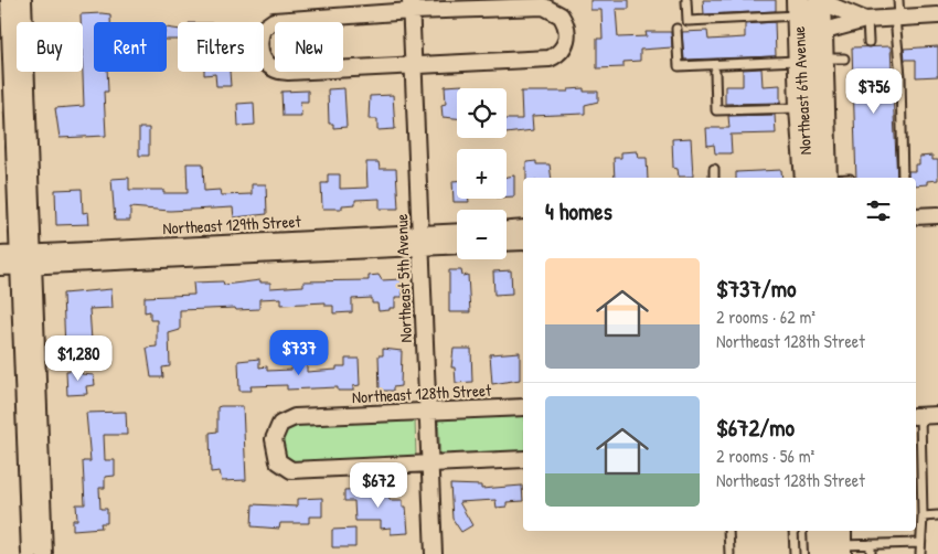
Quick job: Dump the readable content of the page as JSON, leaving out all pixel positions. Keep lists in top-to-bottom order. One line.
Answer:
{"streets":{"main road":["Northeast 6th Avenue"],"street":["Northeast 129th Street","Northeast 5th Avenue","Northeast 128th Street"]},"crossings":[["Northeast 129th Street","Northeast 5th Avenue"],["Northeast 5th Avenue","Northeast 128th Street"]],"page":{"chip":["Buy","Rent","Filters","New"],"price":["$756","$737","$1,280","$672"],"map_buttons":["+","−"],"heading":"4 homes","list":[{"name":"$737/mo","note":"2 rooms · 62 m² · Northeast 128th Street"},{"name":"$672/mo","note":"2 rooms · 56 m² · Northeast 128th Street"}]}}
